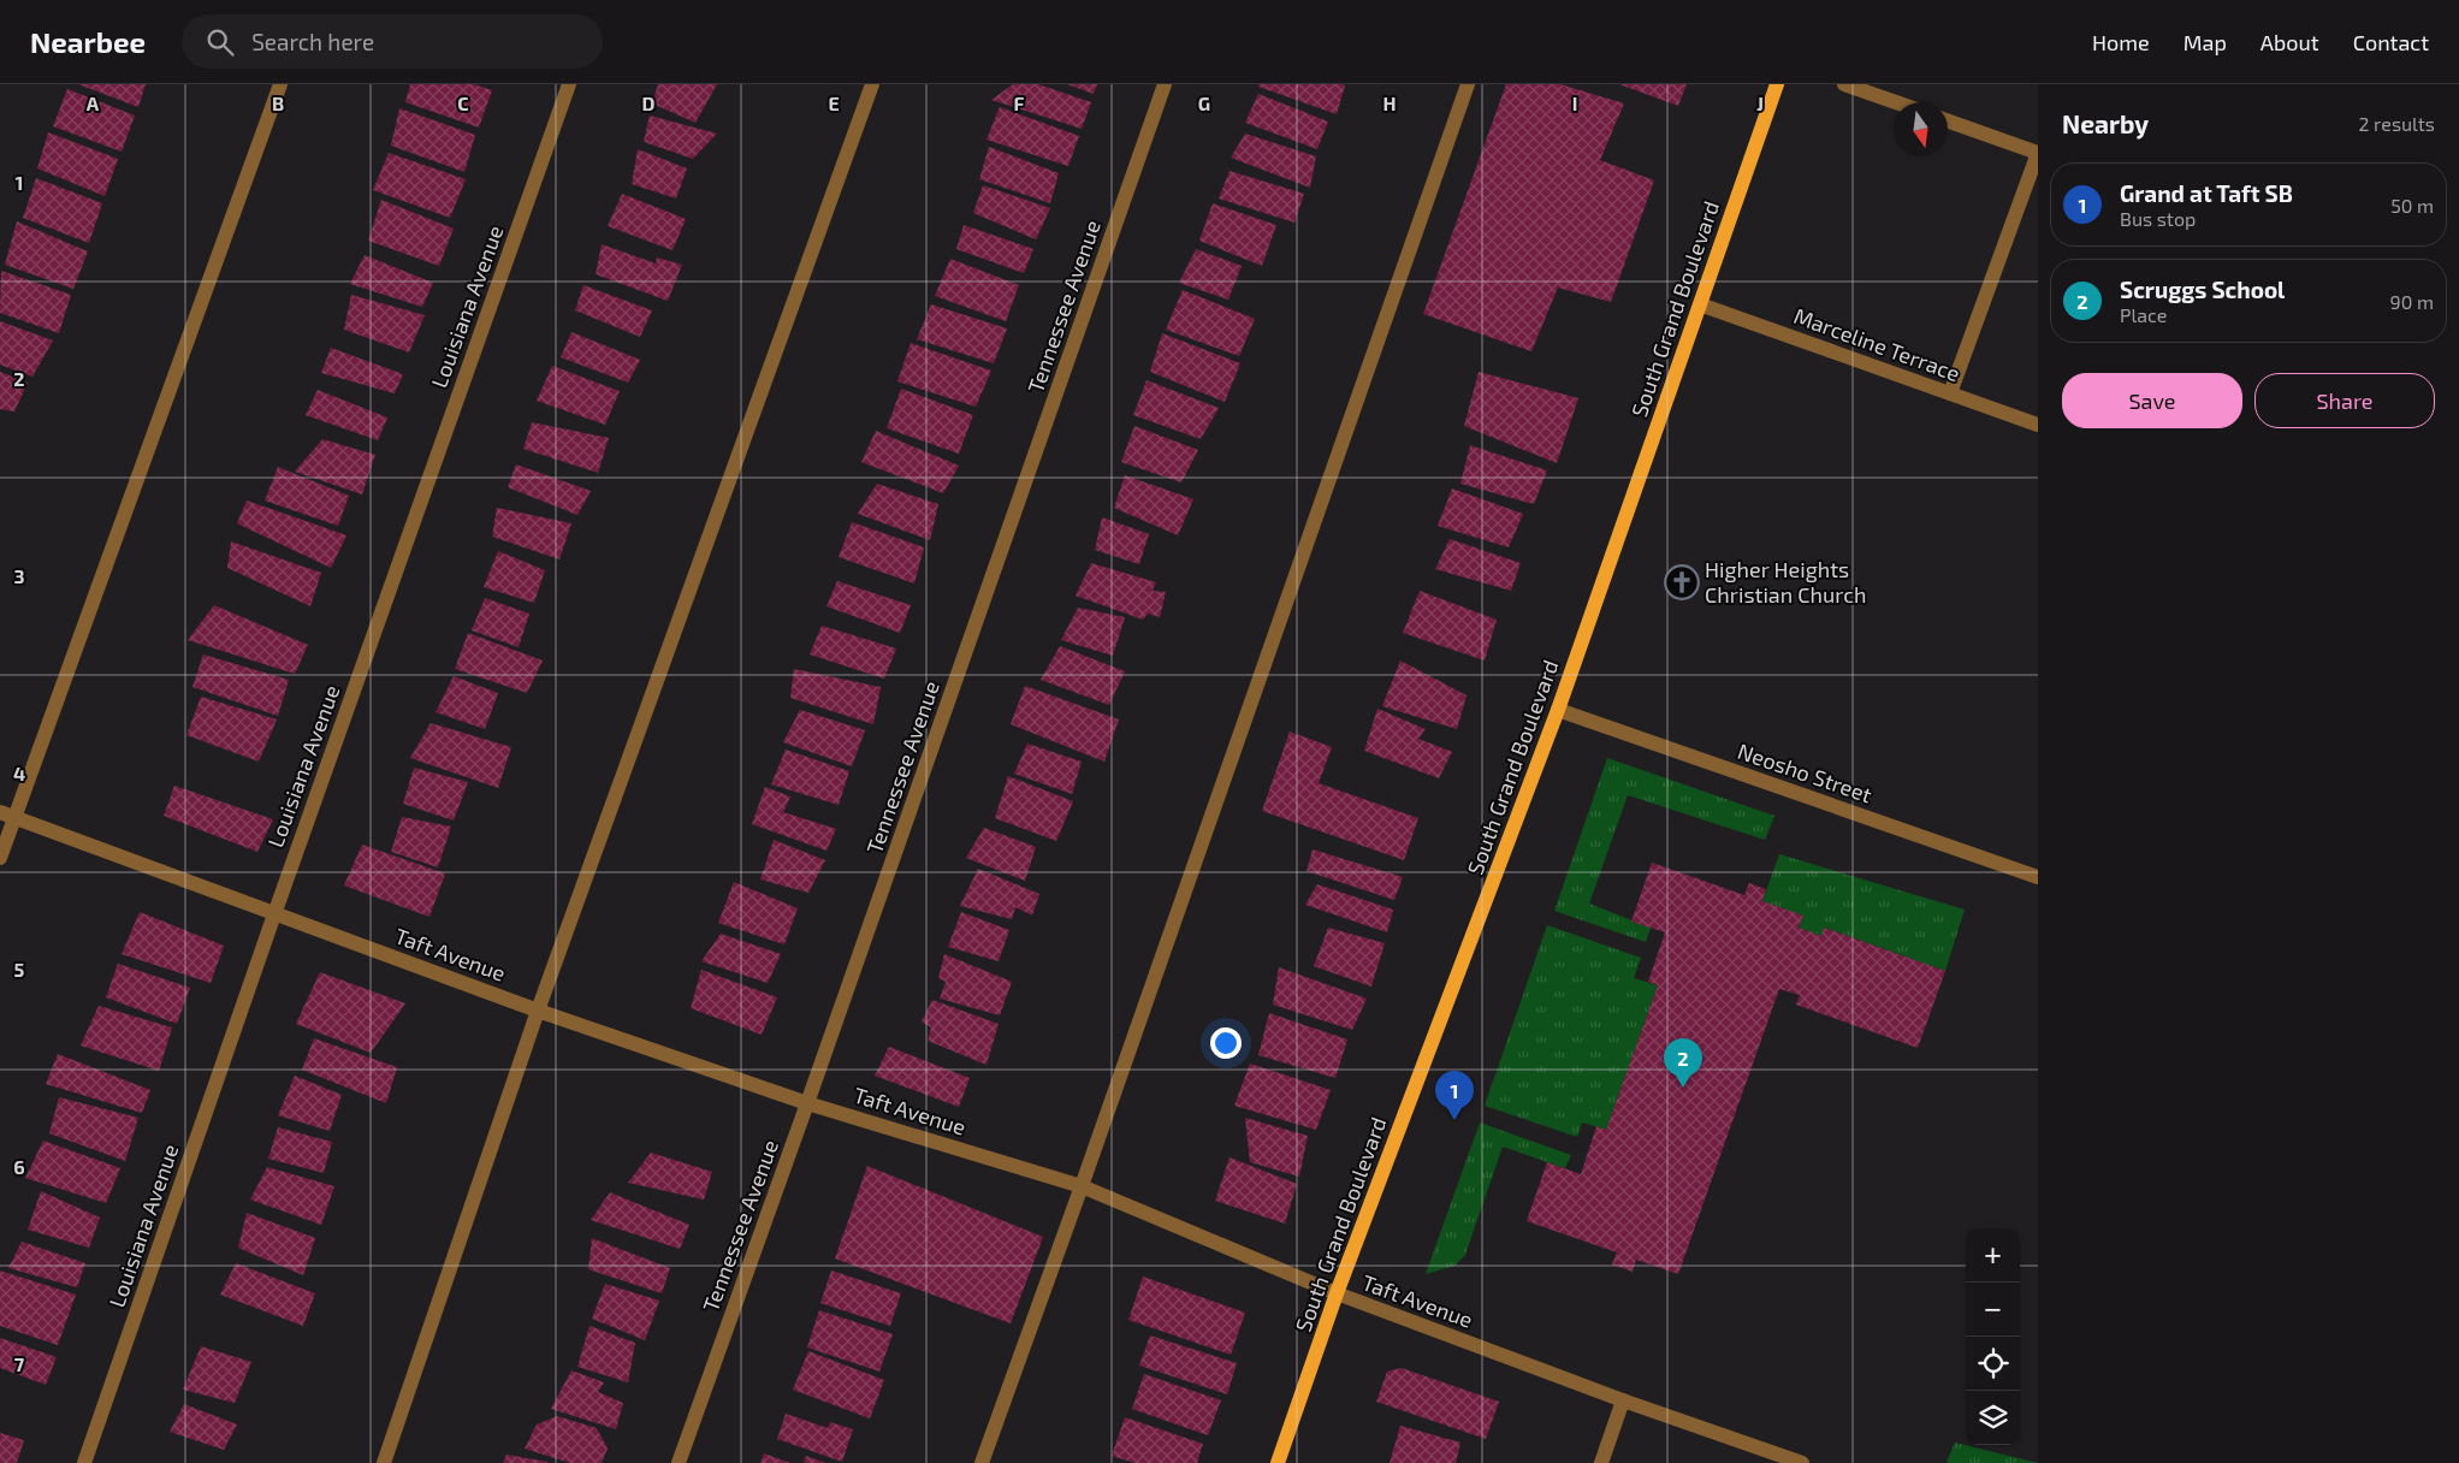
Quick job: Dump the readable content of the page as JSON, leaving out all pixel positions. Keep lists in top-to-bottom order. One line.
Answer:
{"streets":{"main road":["South Grand Boulevard"],"street":["Louisiana Avenue","Tennessee Avenue","Marceline Terrace","Neosho Street","Taft Avenue"]},"crossings":[["Louisiana Avenue","Taft Avenue"],["Tennessee Avenue","Taft Avenue"],["South Grand Boulevard","Marceline Terrace"],["South Grand Boulevard","Neosho Street"],["South Grand Boulevard","Taft Avenue"]],"places":{"church":["Higher Heights Christian Church"]},"north":"bottom","page":{"header":"Nearbee","search":"Search here","nav":["Home","Map","About","Contact"],"heading":["Nearby","2 results"],"list":[{"mark":"1","name":"Grand at Taft SB","note":"Bus stop","value":"50 m"},{"mark":"2","name":"Scruggs School","note":"Place","value":"90 m"}],"buttons":["Save","Share"],"pins":["2","1"],"map_buttons":["+","−"]},"grid":{"columns":["A","B","C","D","E","F","G","H","I","J"],"rows":["1","2","3","4","5","6","7"]}}
